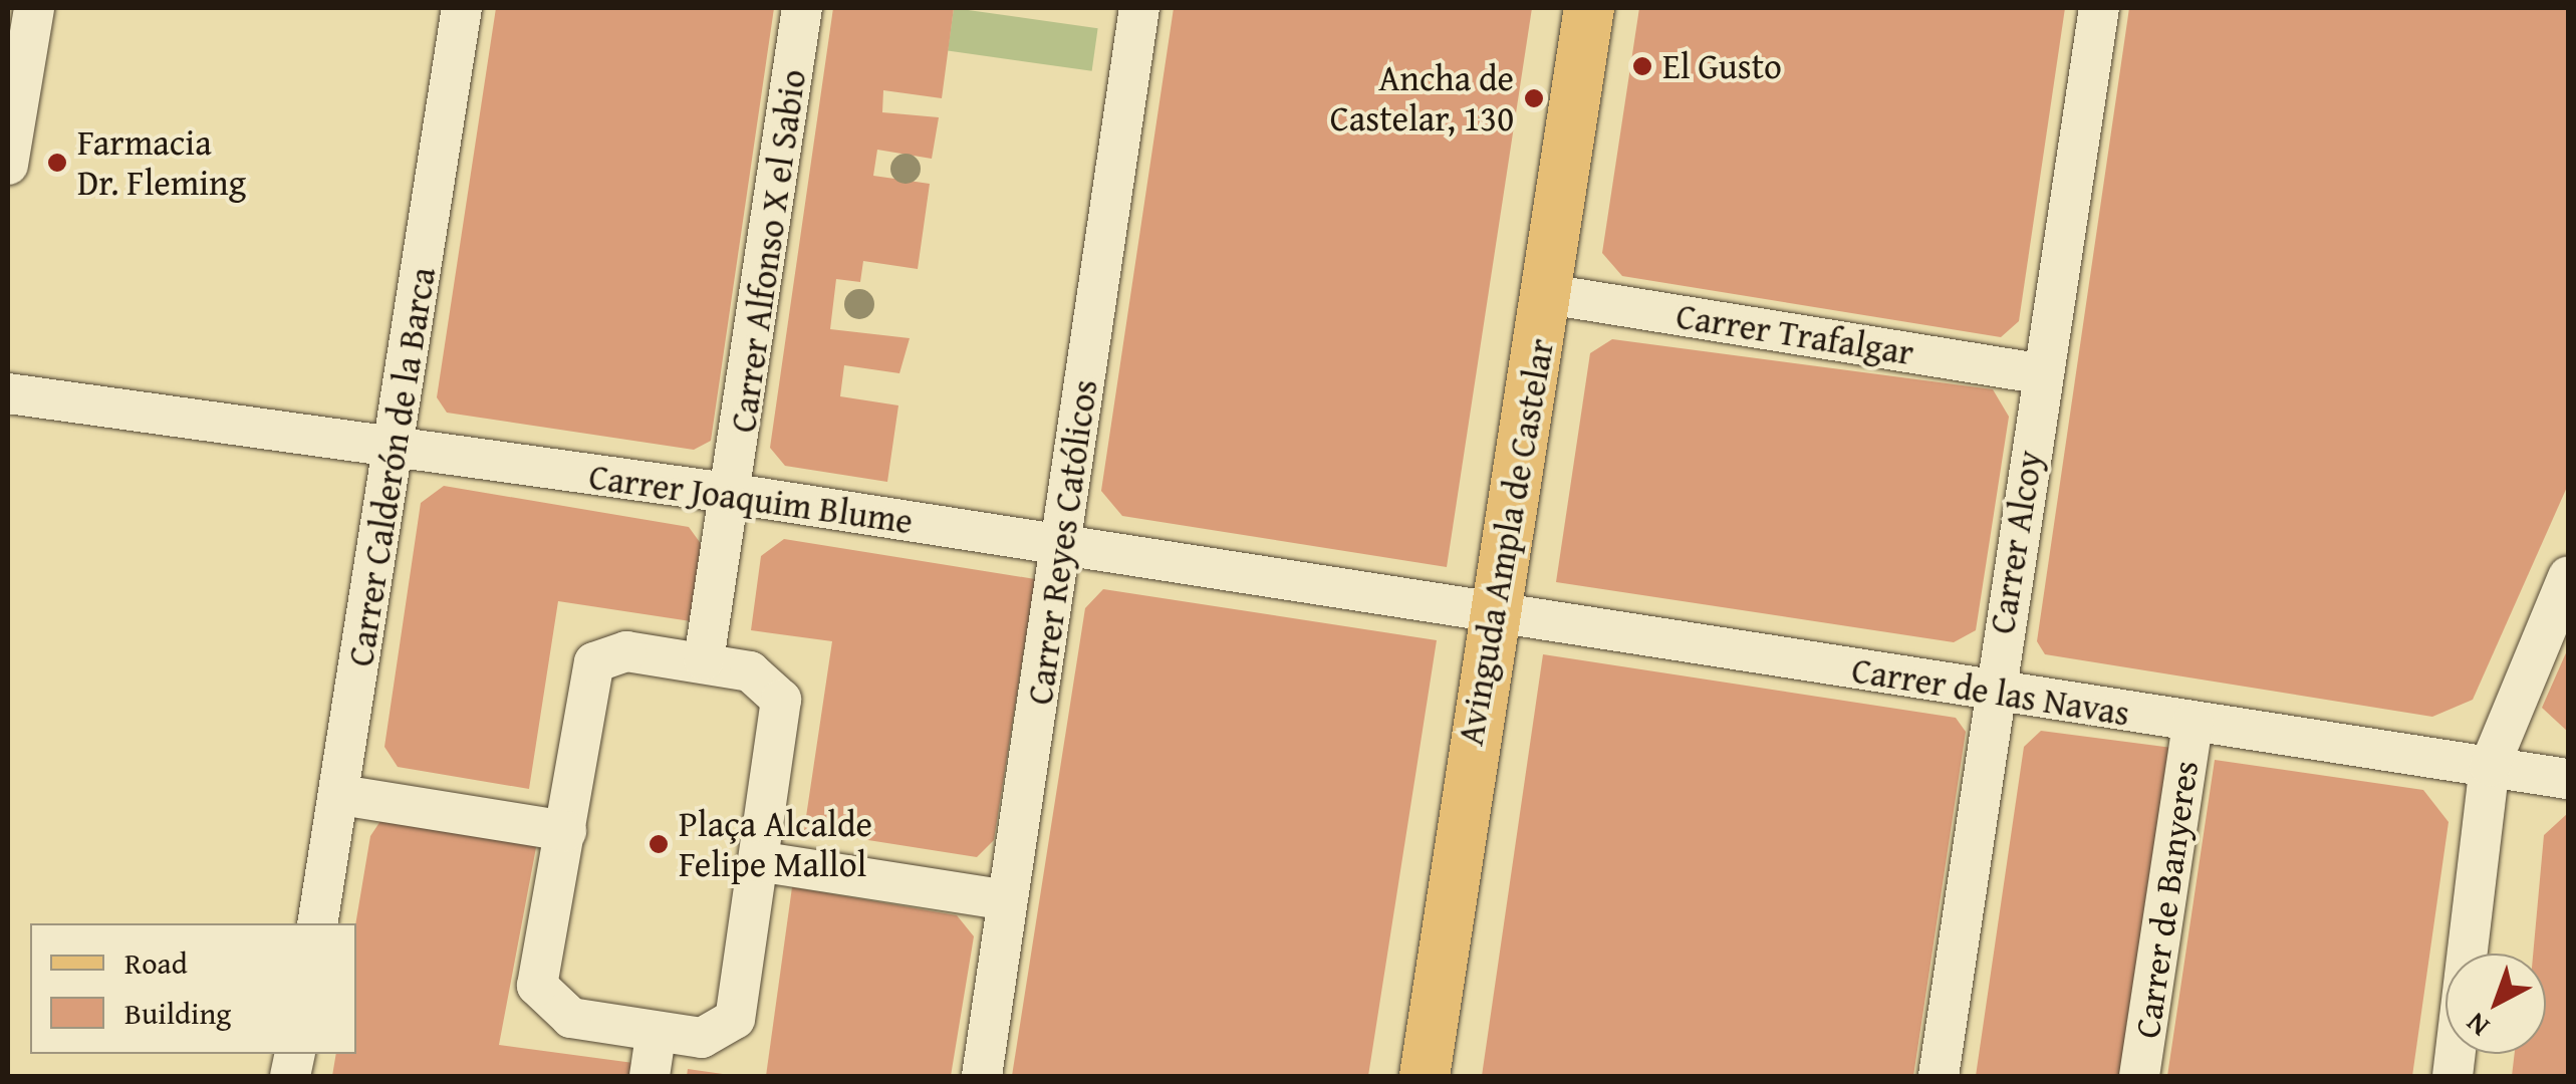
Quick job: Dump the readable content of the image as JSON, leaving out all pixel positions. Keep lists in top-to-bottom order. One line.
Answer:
{"streets":{"main road":["Avinguda Ampla de Castelar"],"street":["Carrer Alfonso X el Sabio","Carrer Trafalgar","Carrer Calderón de la Barca","Carrer Joaquim Blume","Carrer Reyes Católicos","Carrer Alcoy","Carrer de las Navas","Carrer de Banyeres"]},"crossings":[["Carrer Alfonso X el Sabio","Carrer Joaquim Blume"],["Carrer Trafalgar","Avinguda Ampla de Castelar"],["Carrer Trafalgar","Carrer Alcoy"],["Carrer Calderón de la Barca","Carrer Joaquim Blume"],["Carrer Joaquim Blume","Carrer Reyes Católicos"],["Carrer Joaquim Blume","Avinguda Ampla de Castelar"],["Carrer Joaquim Blume","Carrer de las Navas"],["Avinguda Ampla de Castelar","Carrer de las Navas"],["Carrer Alcoy","Carrer de las Navas"],["Carrer de las Navas","Carrer de Banyeres"]],"places":["El Gusto","Ancha de Castelar, 130","Farmacia Dr. Fleming","Plaça Alcalde Felipe Mallol"],"legend":["Road","Building"],"north":"bottom left"}
